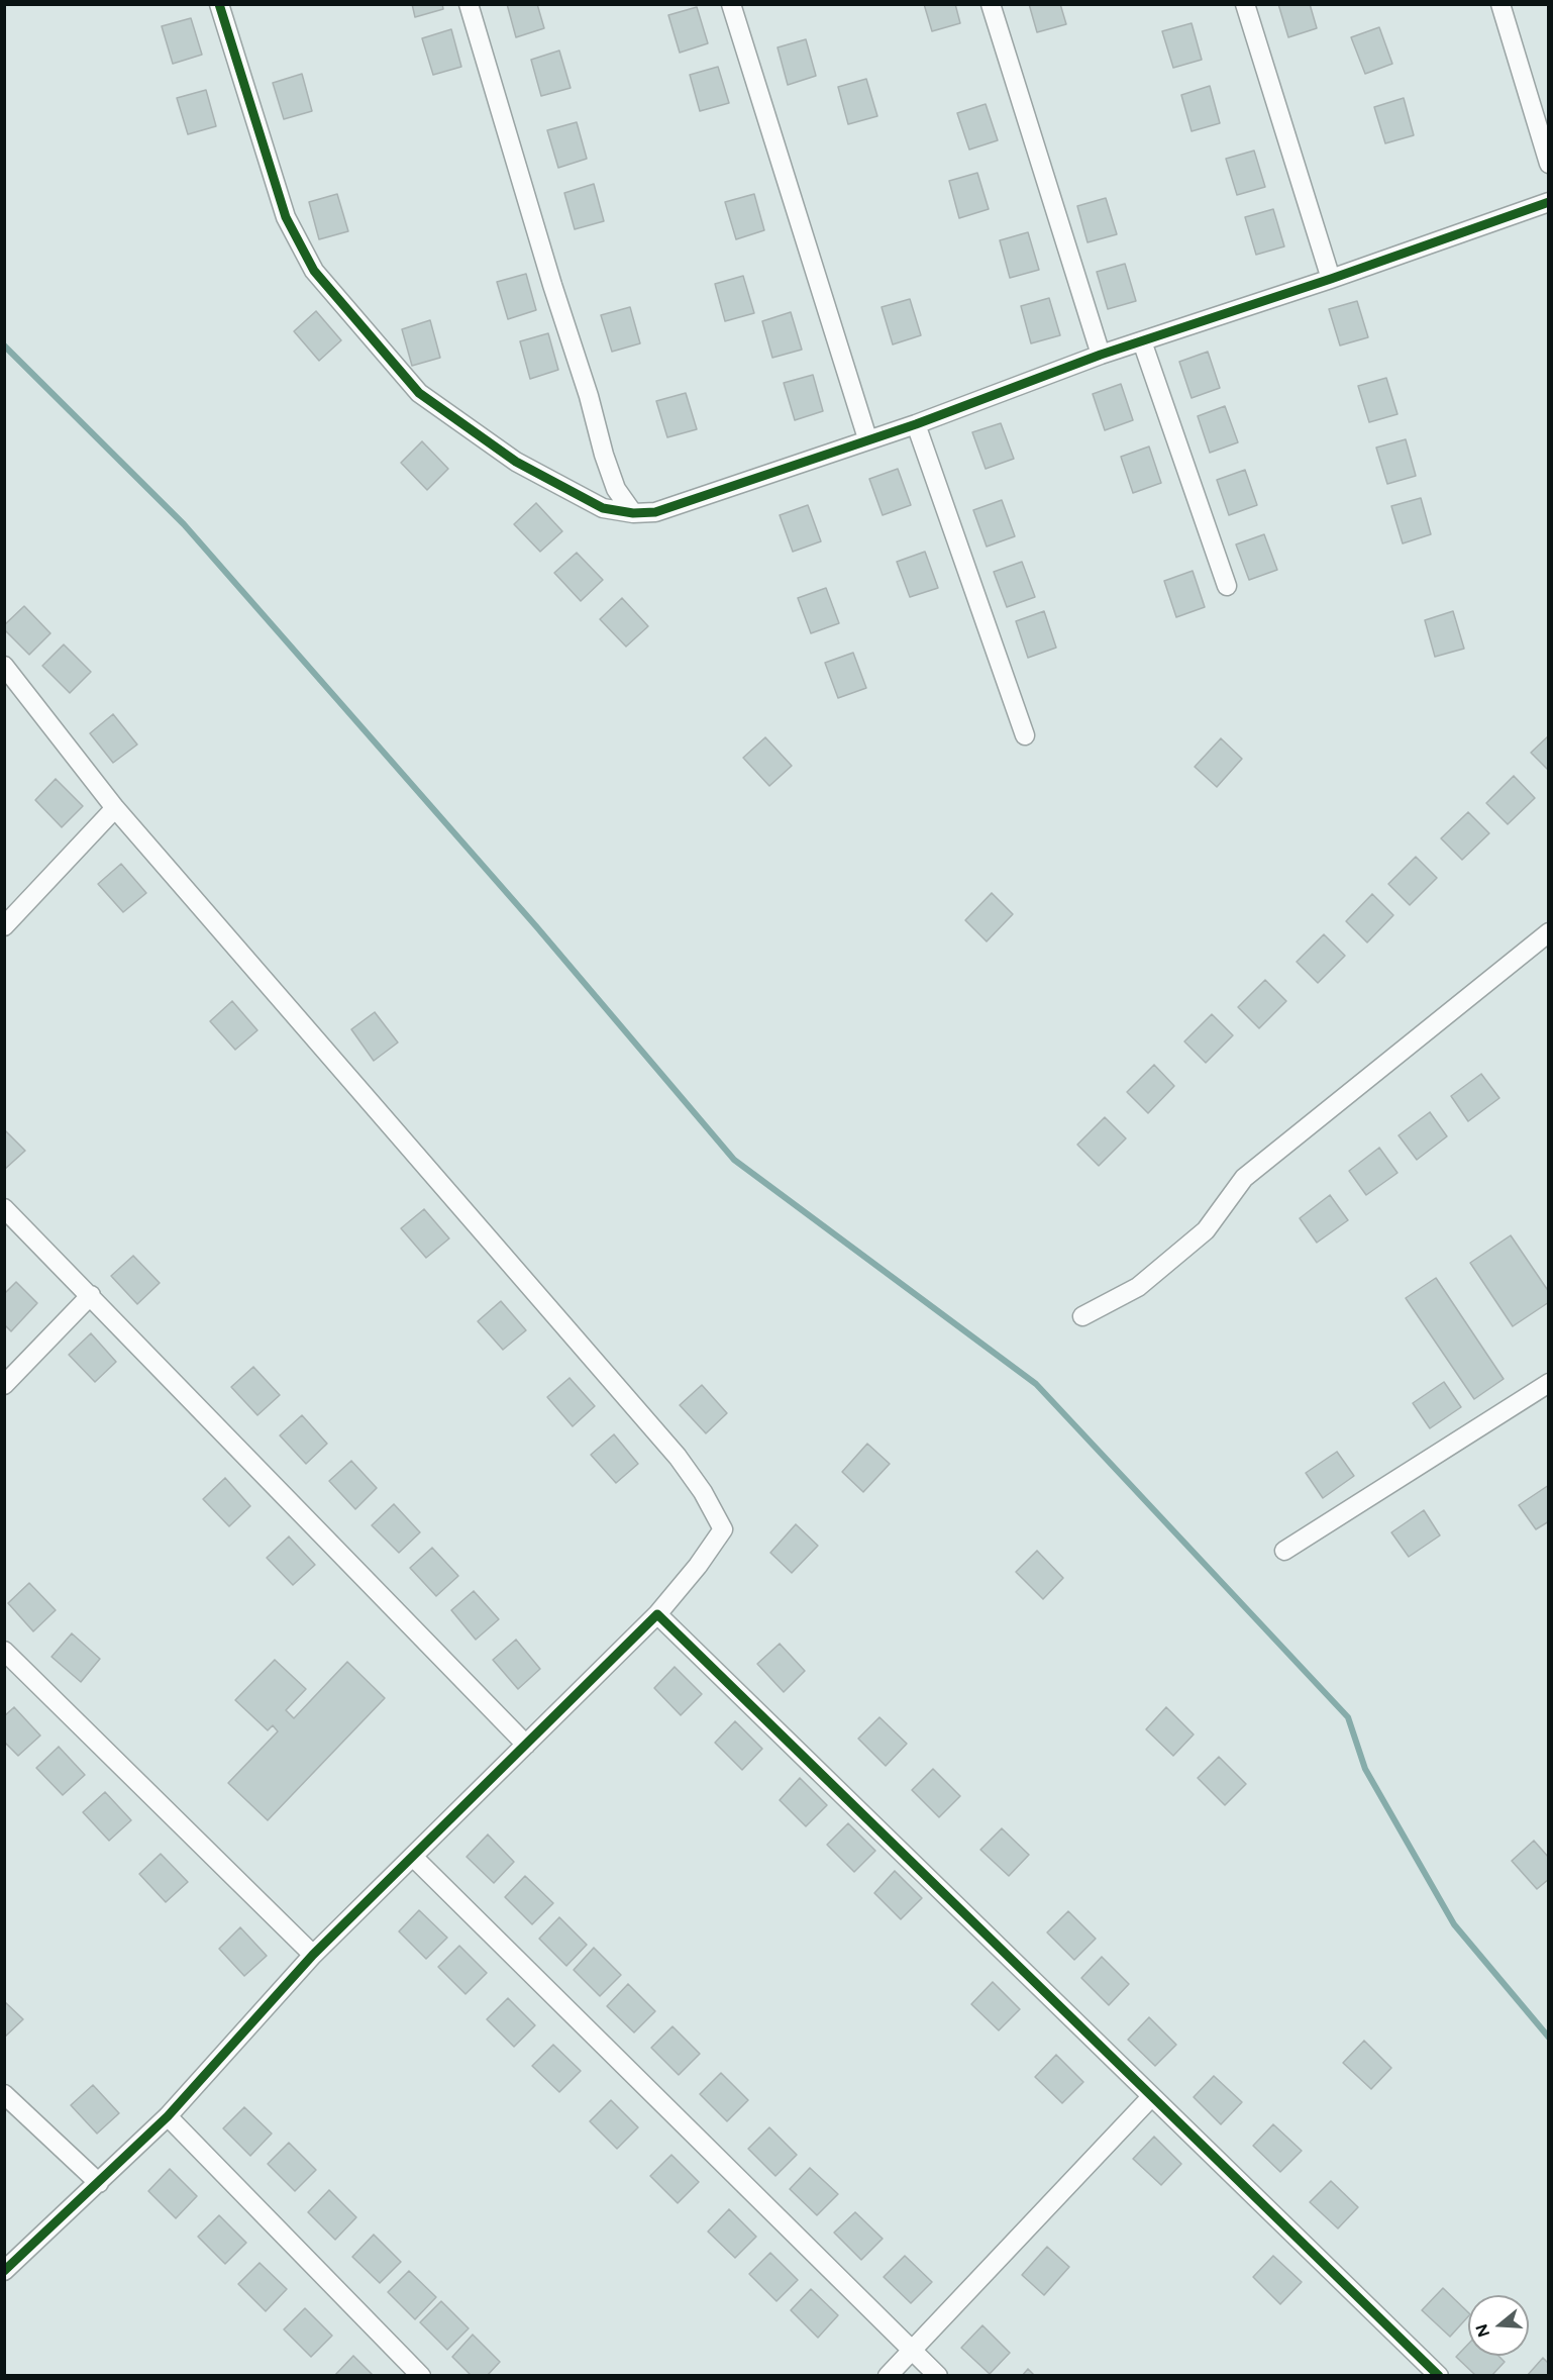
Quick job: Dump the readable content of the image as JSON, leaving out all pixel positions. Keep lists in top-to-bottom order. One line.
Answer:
{"north":"left"}
